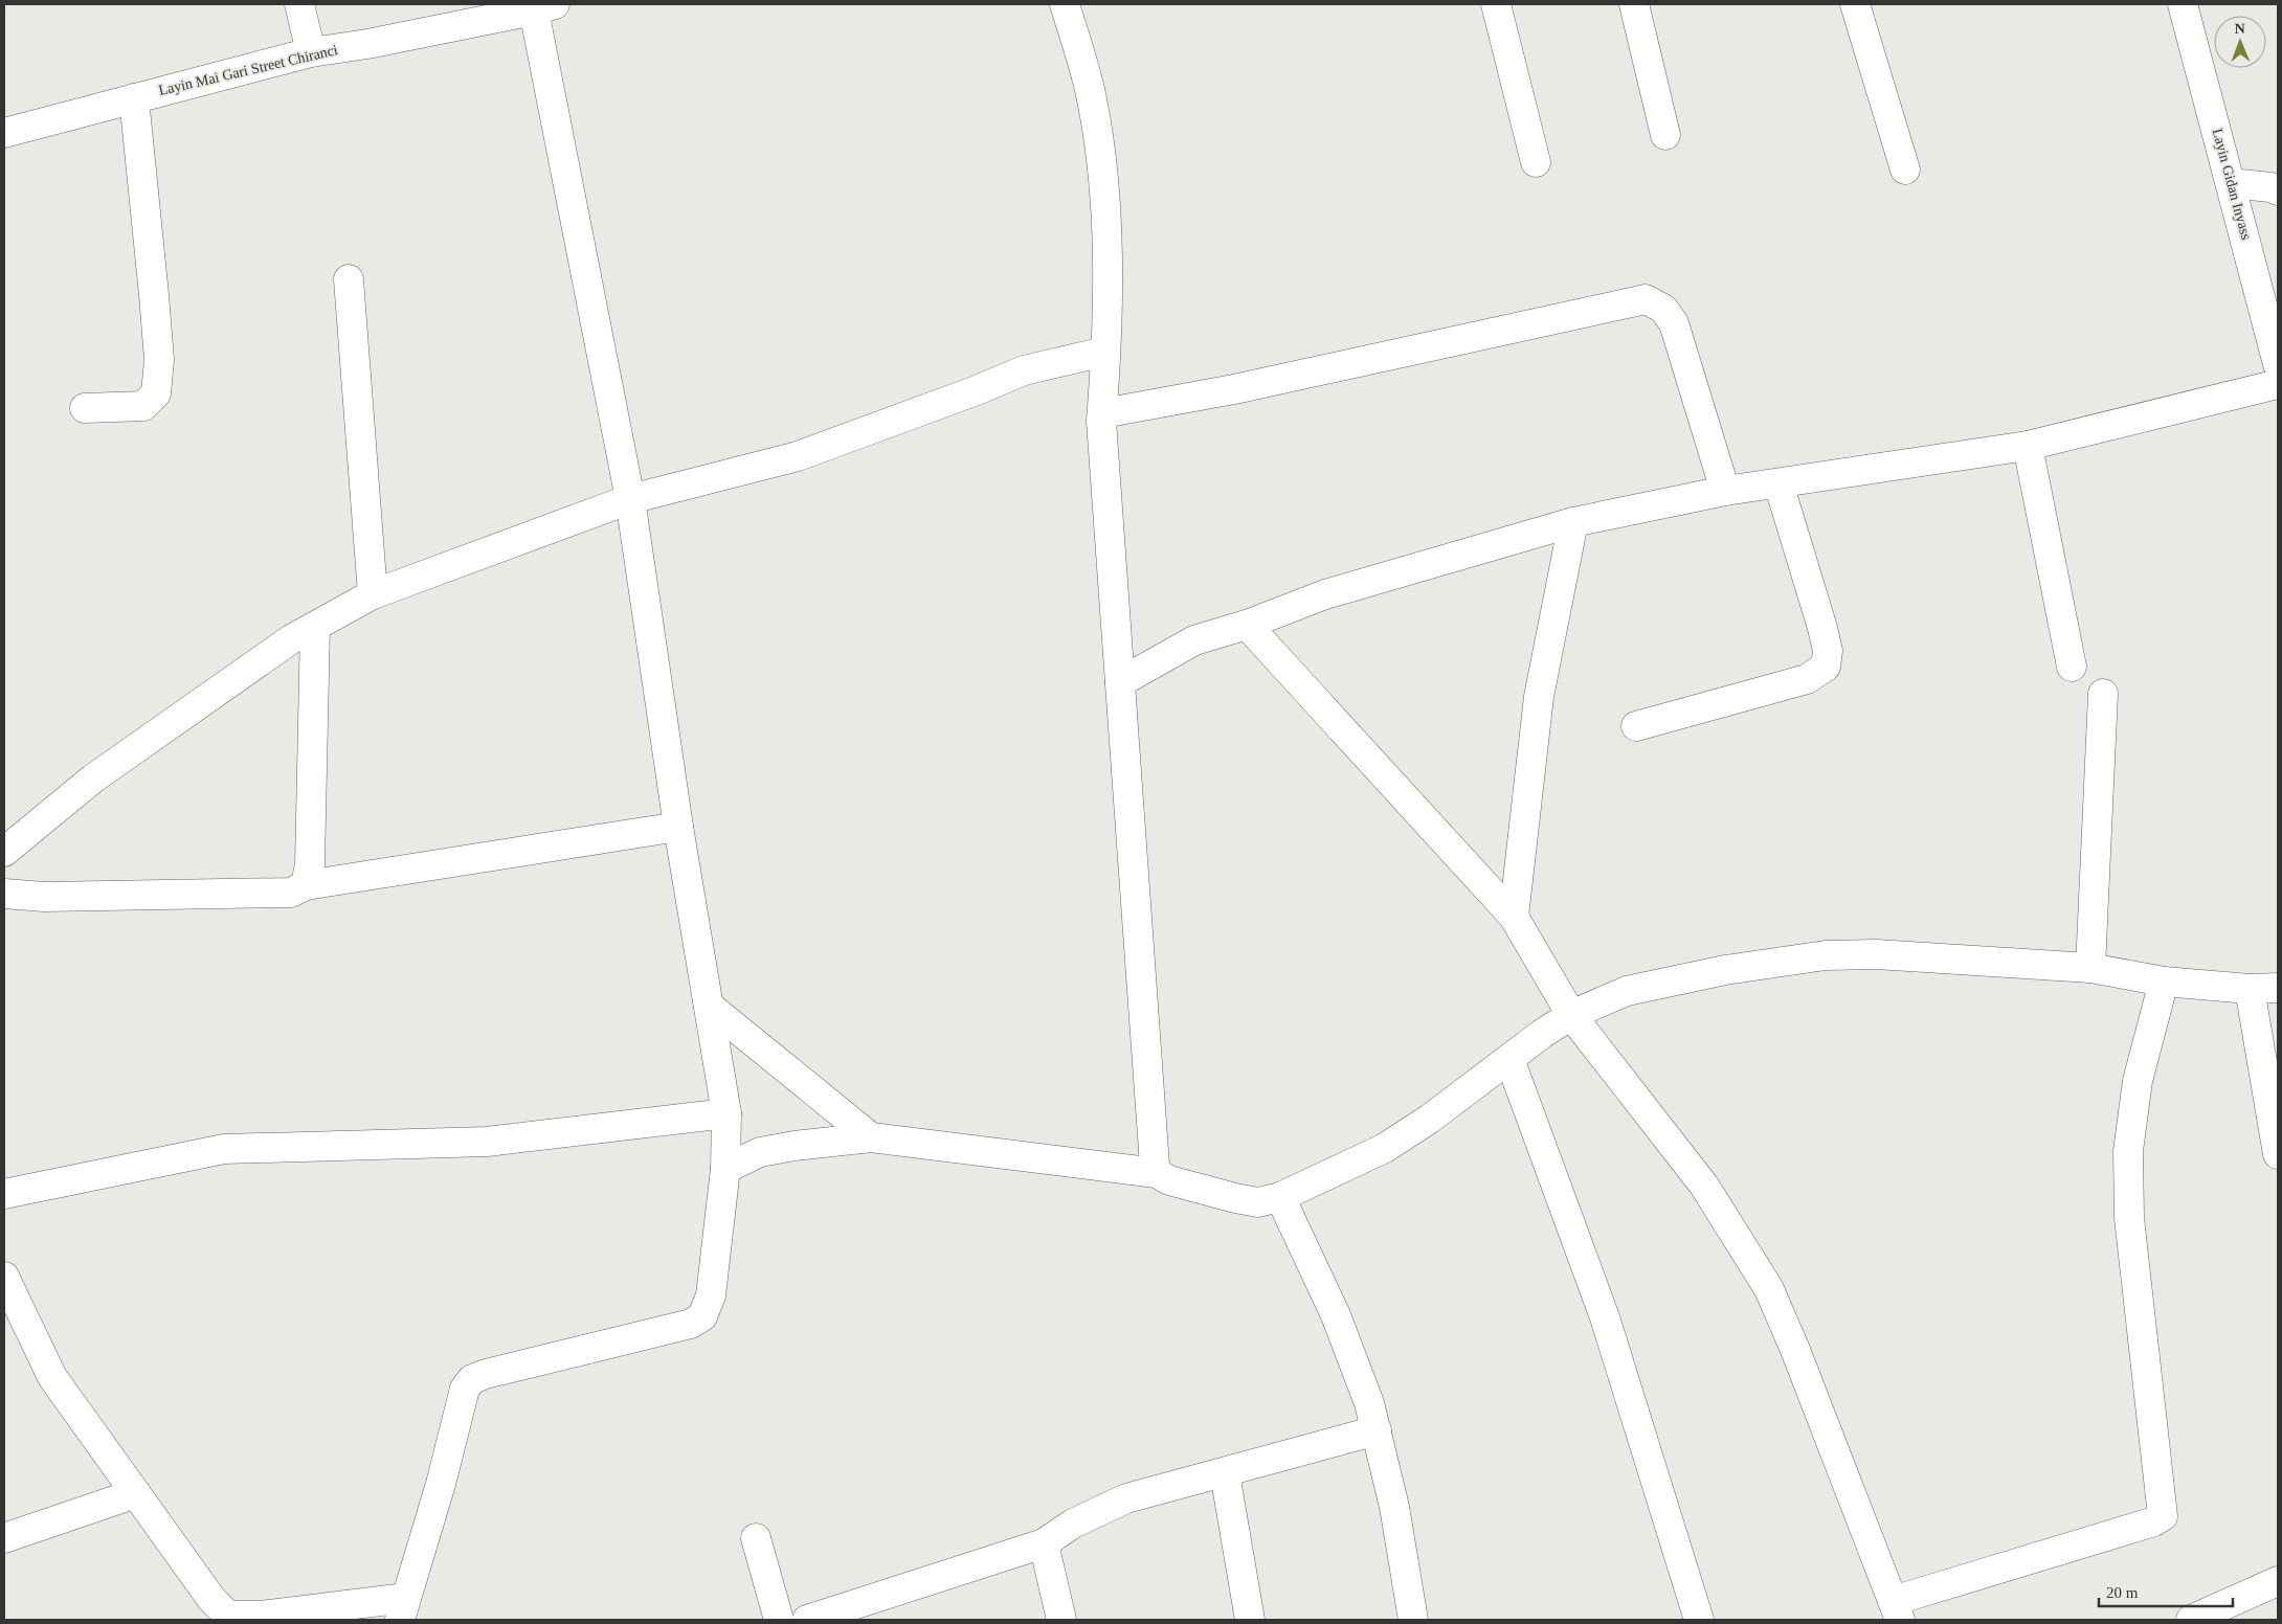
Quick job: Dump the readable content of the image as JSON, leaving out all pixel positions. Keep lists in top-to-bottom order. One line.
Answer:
{"streets":{"street":["Layin Mai Gari Street Chiranci","Layin Gidan Inyass"]},"scale_bar":"20 m","north":"top"}
